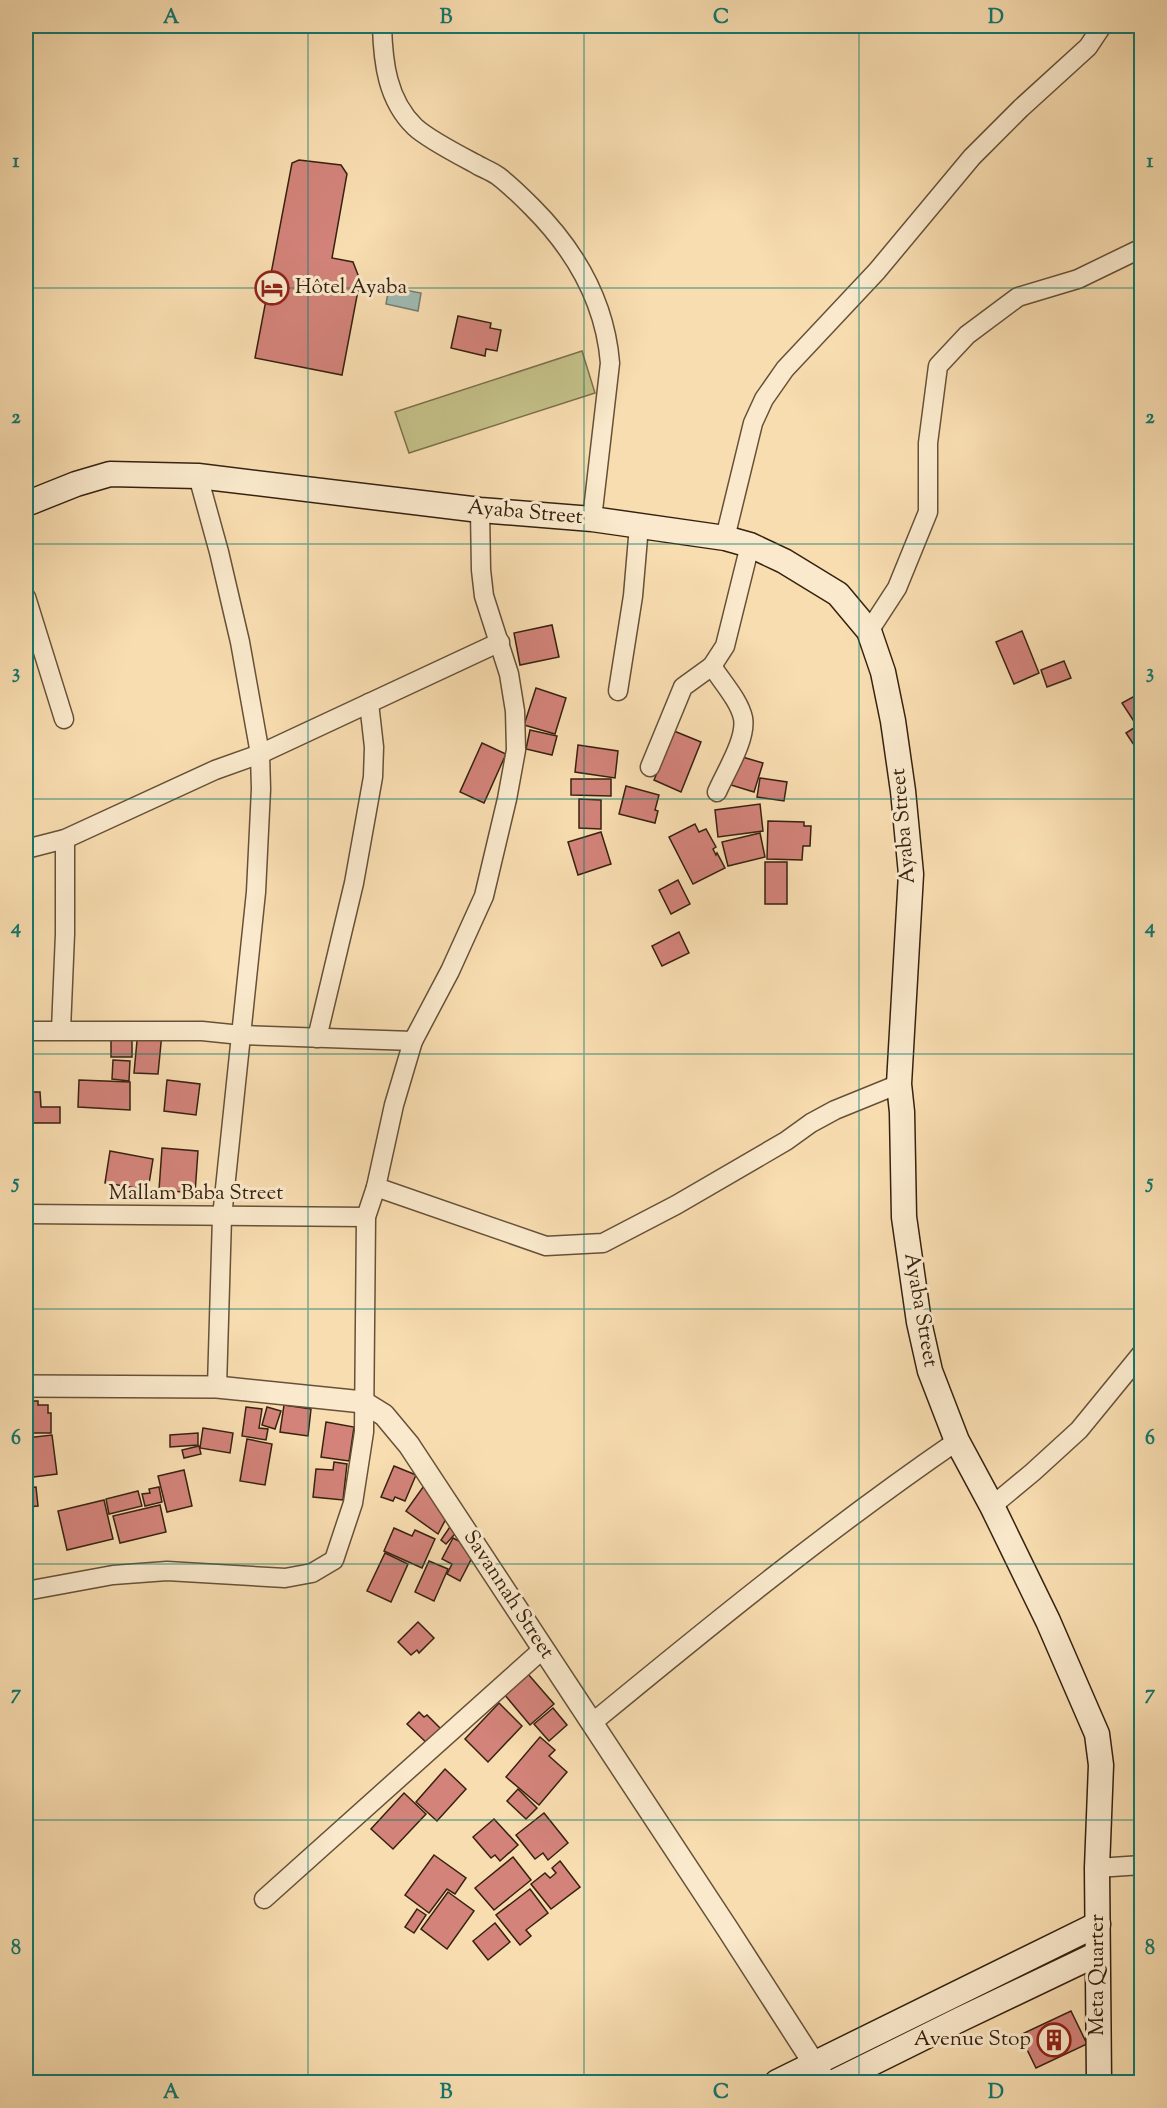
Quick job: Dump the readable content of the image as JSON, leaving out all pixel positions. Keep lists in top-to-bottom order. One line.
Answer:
{"streets":{"main road":["Ayaba Street","Meta Quarter"],"street":["Mallam Baba Street","Savannah Street"]},"crossings":[["Ayaba Street","Meta Quarter"]],"places":{"hotel":["Hôtel Ayaba"],"building":["Avenue Stop"]},"grid":{"columns":["A","B","C","D"],"rows":["1","2","3","4","5","6","7","8"]}}
